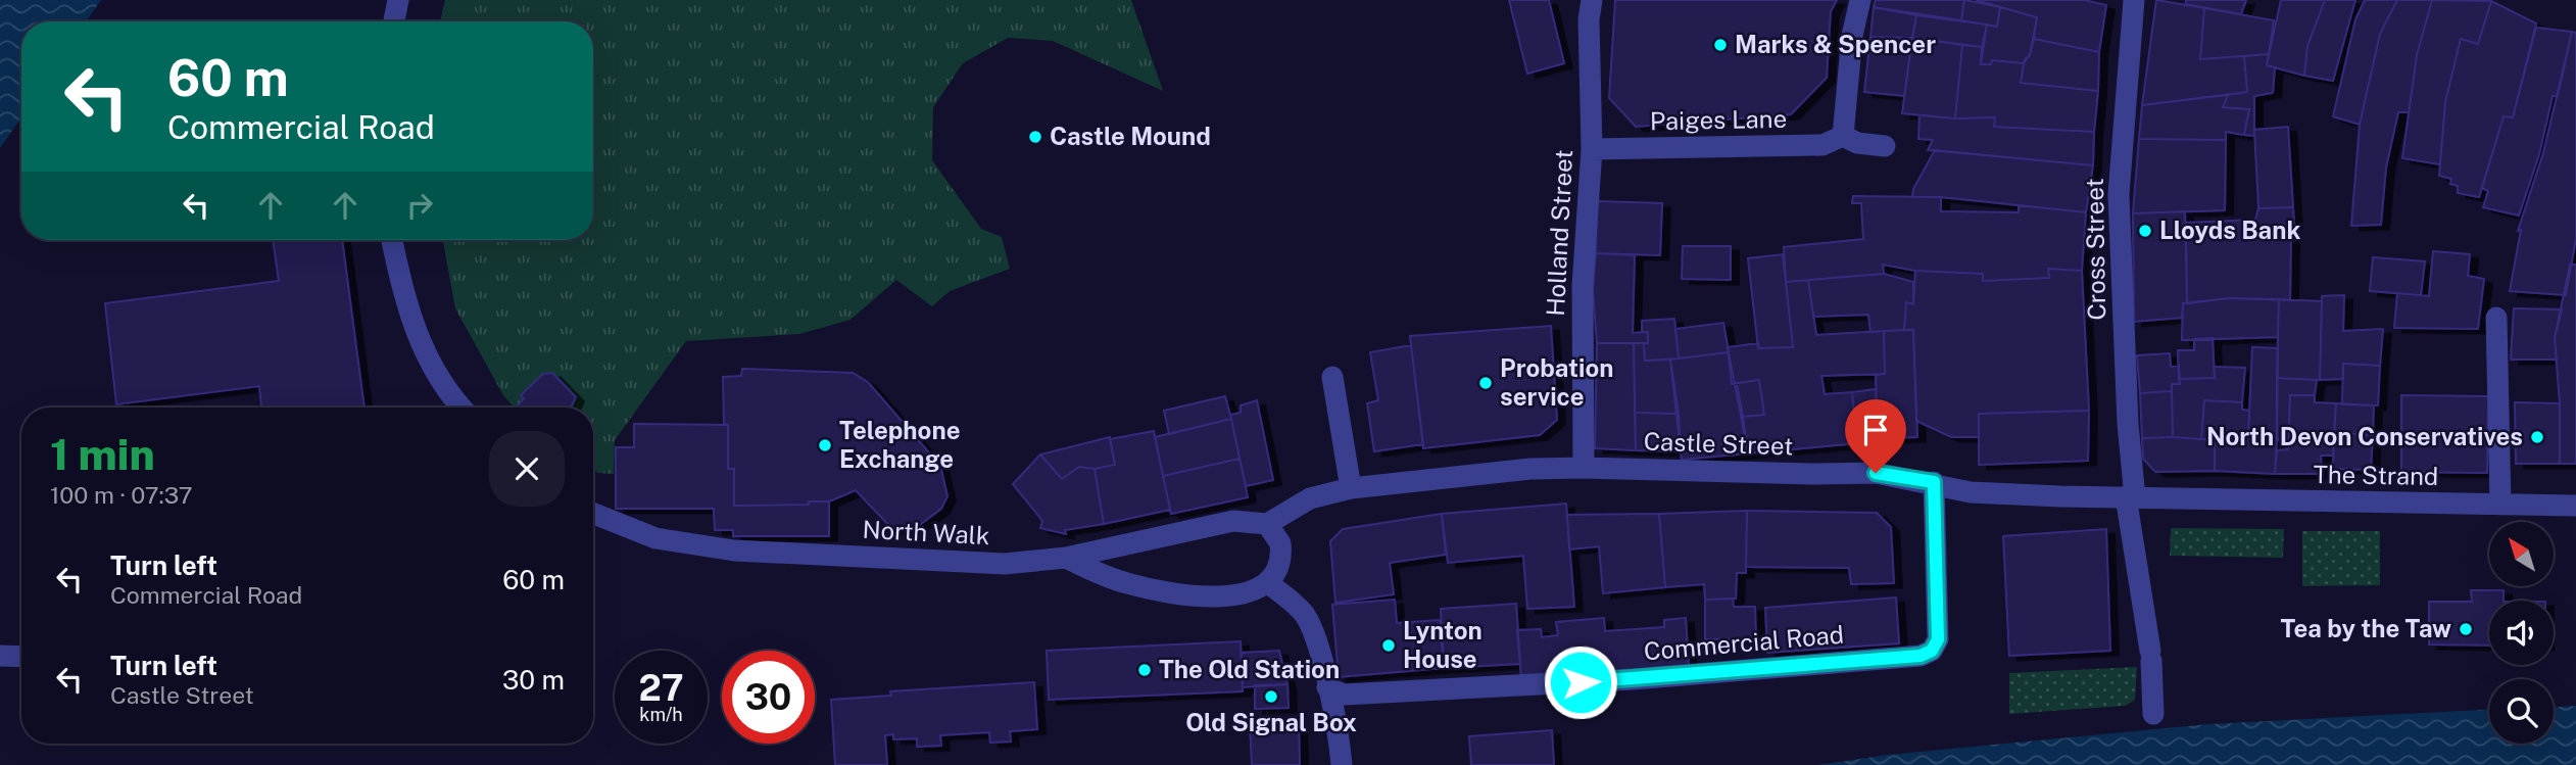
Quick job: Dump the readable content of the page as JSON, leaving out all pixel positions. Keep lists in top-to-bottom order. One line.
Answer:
{"streets":{"street":["Paiges Lane","Holland Street","Cross Street","Castle Street","The Strand","North Walk","Commercial Road"]},"crossings":[["Paiges Lane","Holland Street"],["Holland Street","Castle Street"],["Cross Street","Castle Street"],["Castle Street","The Strand"],["Castle Street","North Walk"],["Castle Street","Commercial Road"]],"places":["Marks & Spencer","Castle Mound","Lloyds Bank","Probation service","North Devon Conservatives","Telephone Exchange","Tea by the Taw","Lynton House","The Old Station","Old Signal Box"],"north":"top left","page":{"turn":["60 m","Commercial Road"],"heading":["1 min","100 m · 07:37"],"list":[{"name":"Turn left","note":"Commercial Road","value":"60 m"},{"name":"Turn left","note":"Castle Street","value":"30 m"}],"speed":"27 km/h","limit":"30"}}
